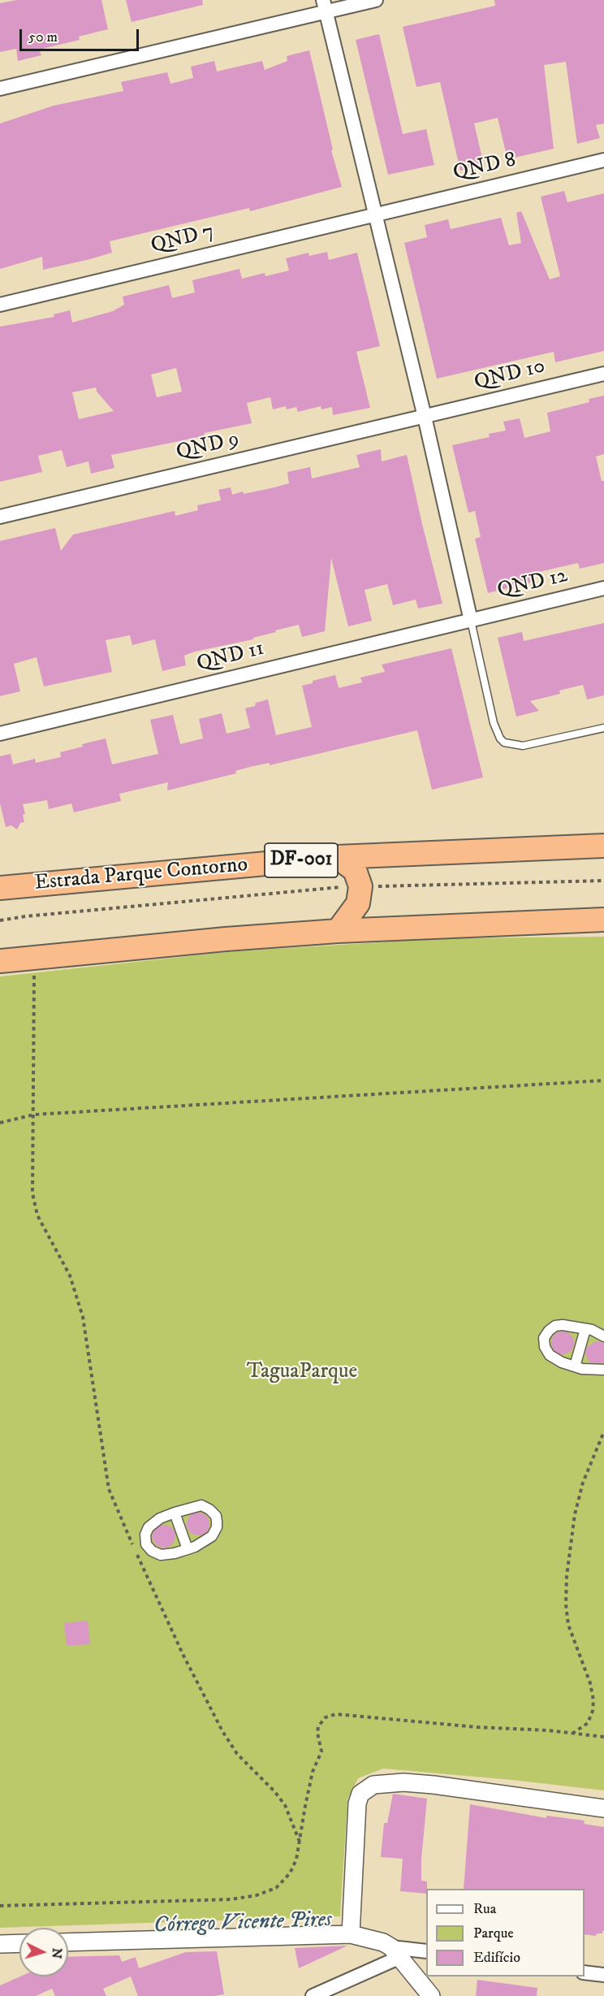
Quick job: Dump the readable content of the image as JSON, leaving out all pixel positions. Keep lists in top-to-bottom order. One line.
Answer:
{"streets":{"highway":["DF-001","Estrada Parque Contorno"],"street":["QND 8","QND 7","QND 10","QND 9","QND 12","QND 11"]},"crossings":[["QND 8","QND 7"],["QND 10","QND 9"],["QND 12","QND 11"]],"water":["Córrego Vicente Pires"],"parks":["TaguaParque"],"legend":["Rua","Parque","Edifício"],"scale_bar":"50 m","north":"right"}
